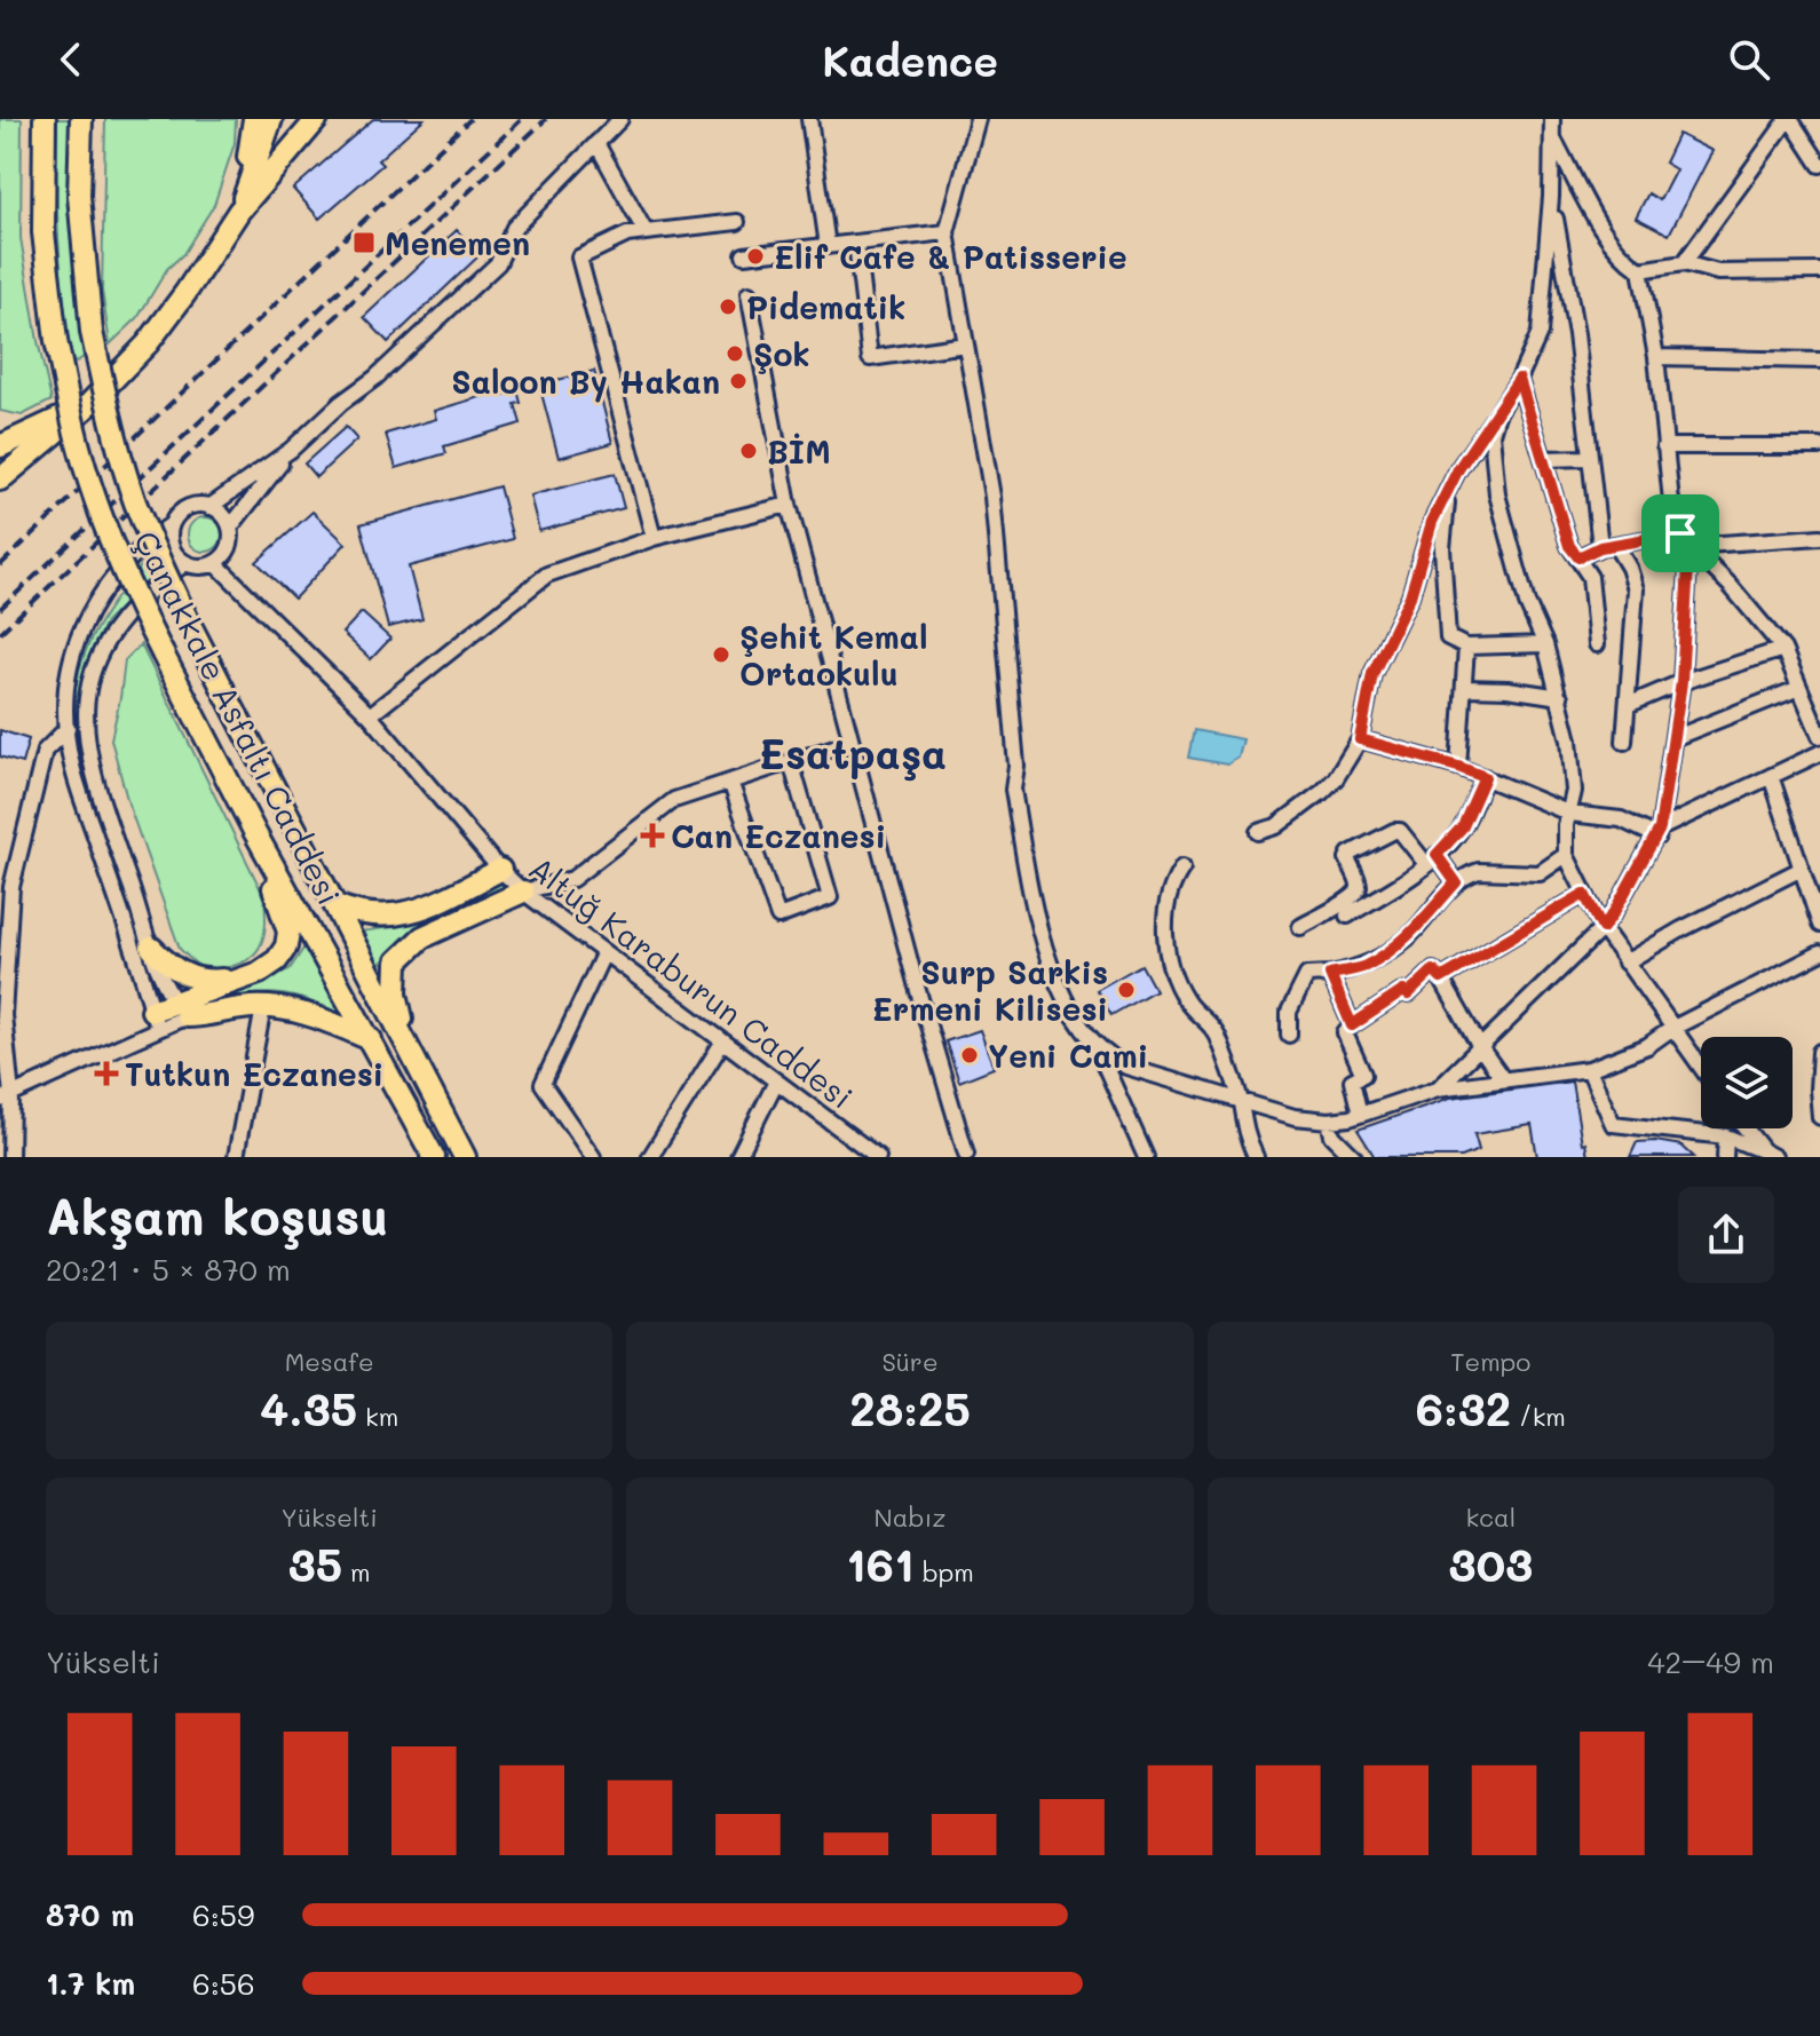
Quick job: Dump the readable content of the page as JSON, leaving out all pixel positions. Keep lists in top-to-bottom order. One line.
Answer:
{"streets":{"highway":["Çanakkale Asfaltı Caddesi"],"street":["Altuğ Karaburun Caddesi"]},"districts":["Esatpaşa"],"places":{"transit":["Menemen"],"other":["Elif Cafe & Patisserie","Pidematik","Şok","Saloon By Hakan","BİM","Şehit Kemal Ortaokulu","Surp Sarkis Ermeni Kilisesi","Yeni Cami"],"health":["Can Eczanesi","Tutkun Eczanesi"]},"page":{"header":"Kadence","heading":["Akşam koşusu","20:21 · 5 × 870 m"],"stats":[["Mesafe","4.35 km"],["Süre","28:25"],["Tempo","6:32 /km"],["Yükselti","35 m"],["Nabız","161 bpm"],["kcal","303"]],"chart":["Yükselti","42–49 m"],"list":[{"name":"870 m","note":"6:59"},{"name":"1.7 km","note":"6:56"}]}}
